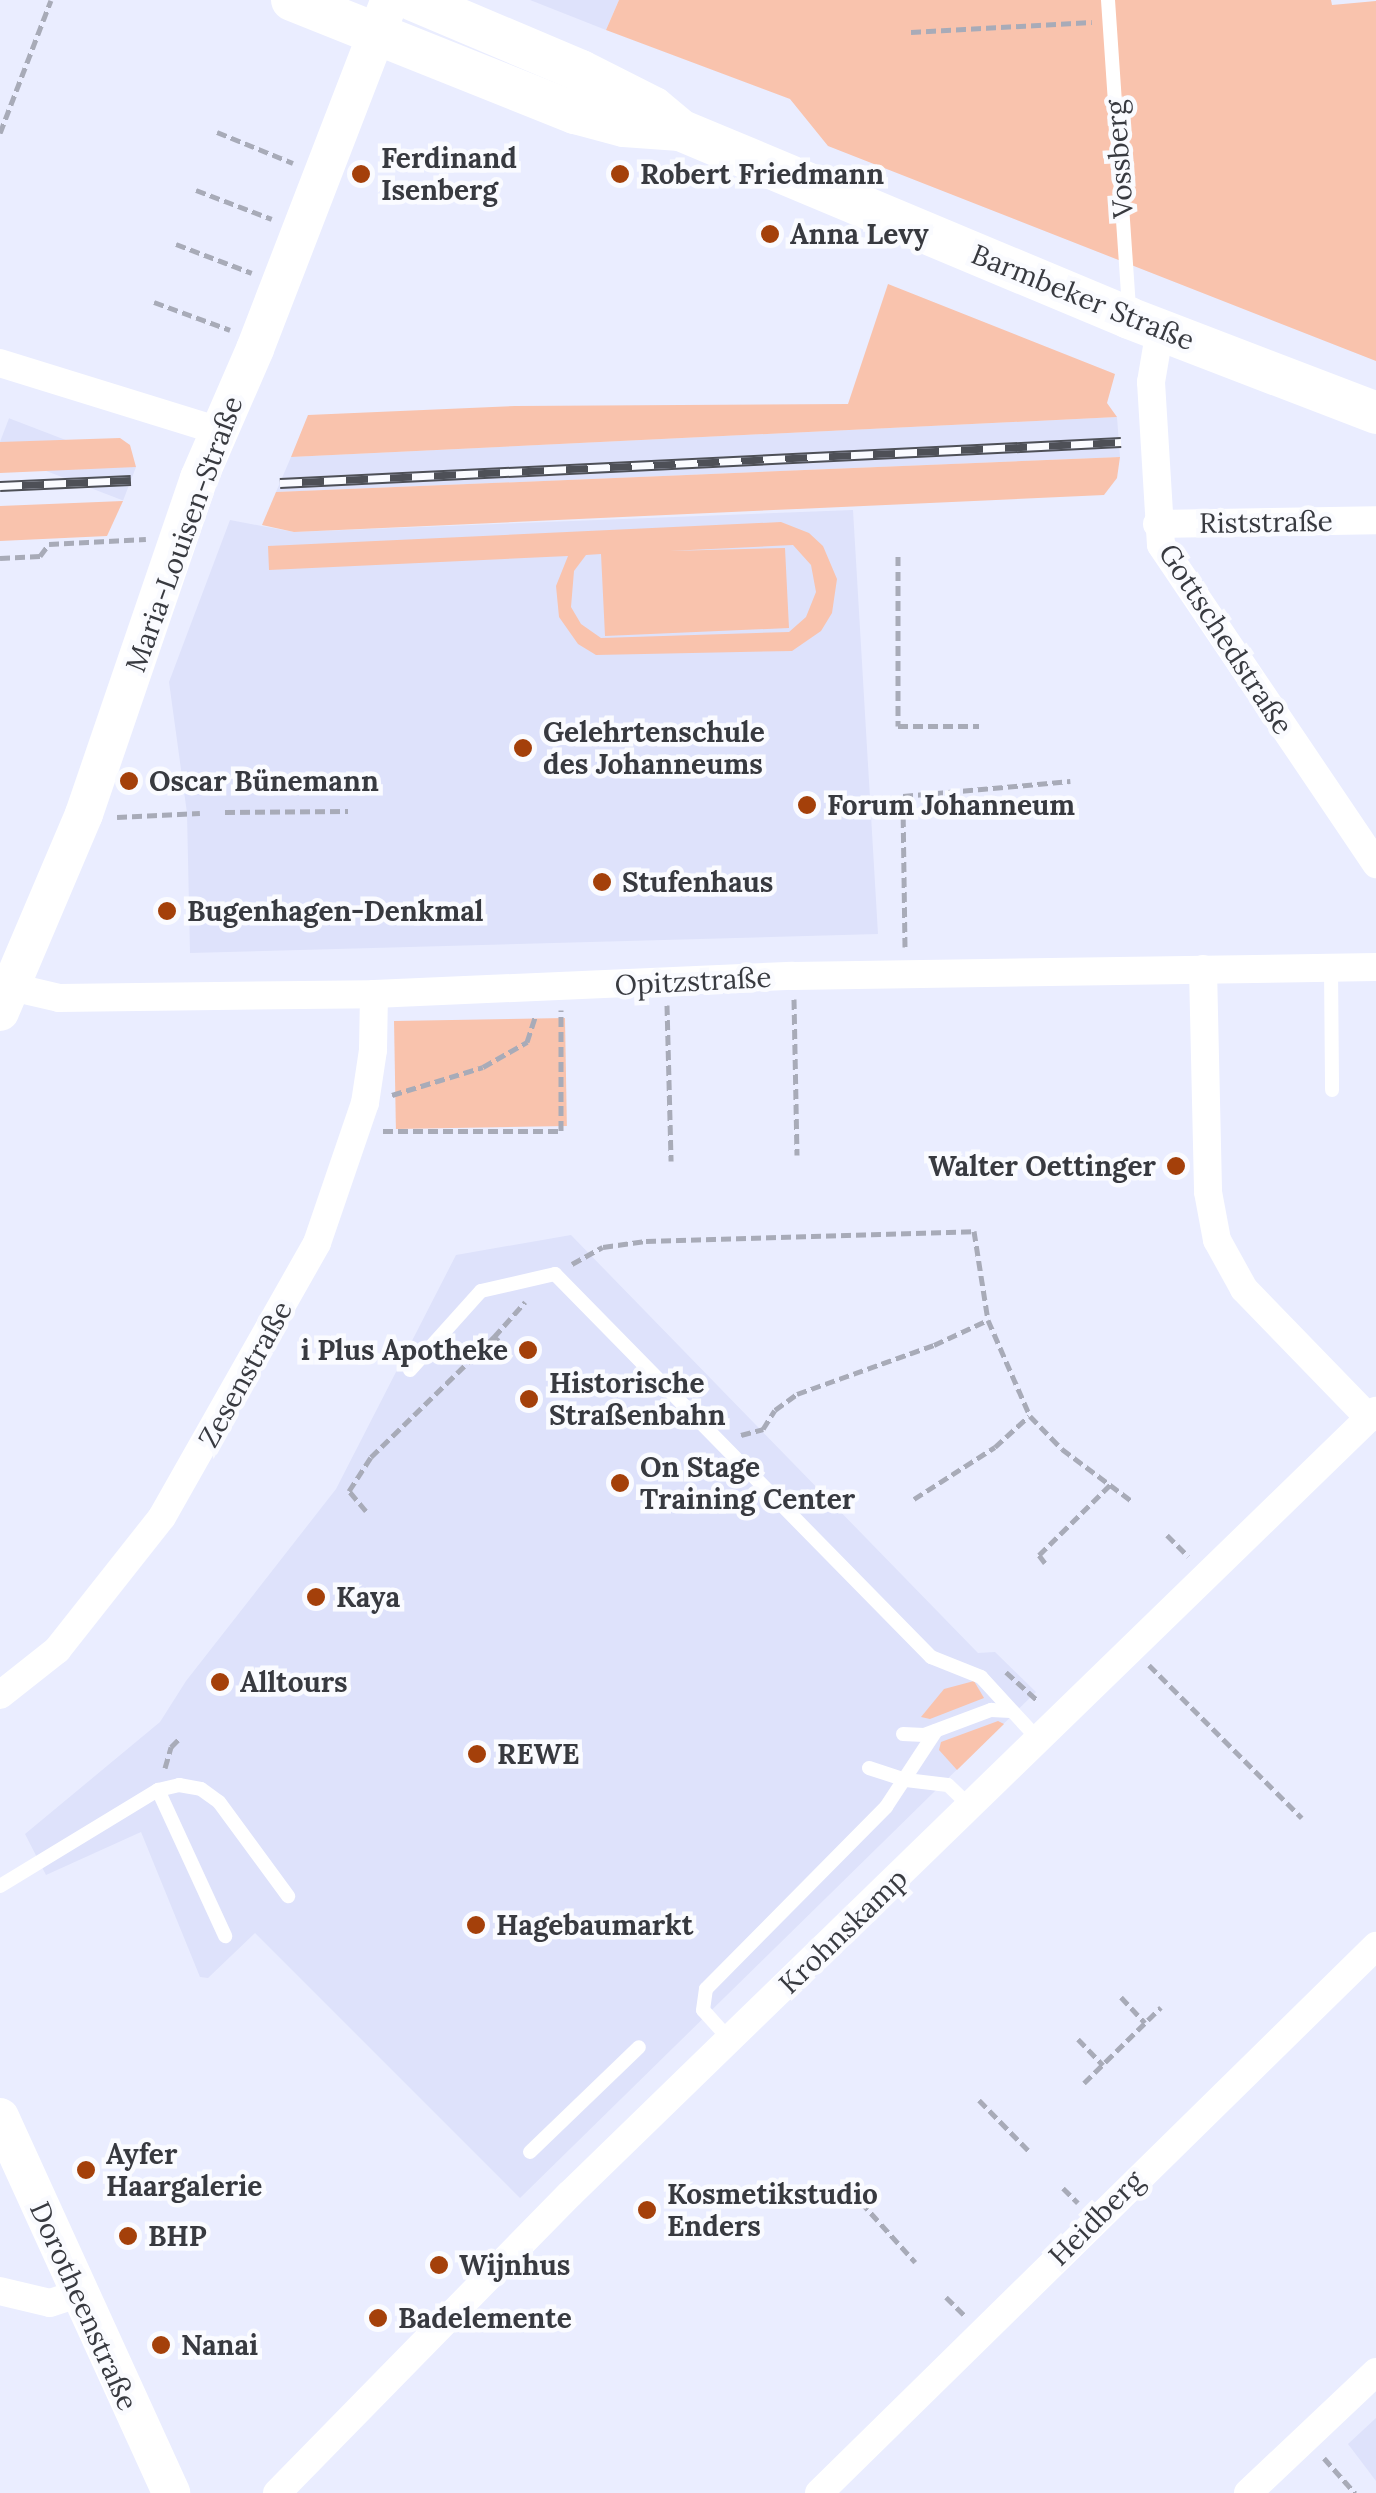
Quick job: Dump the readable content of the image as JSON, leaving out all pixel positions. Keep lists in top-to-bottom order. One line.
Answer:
{"streets":{"main road":["Barmbeker Straße","Maria-Louisen-Straße","Dorotheenstraße"],"street":["Riststraße","Gottschedstraße","Opitzstraße","Zesenstraße","Krohnskamp","Heidberg"],"lane":["Vossberg"]},"crossings":[["Vossberg","Barmbeker Straße"],["Vossberg","Gottschedstraße"],["Barmbeker Straße","Maria-Louisen-Straße"],["Barmbeker Straße","Gottschedstraße"],["Riststraße","Gottschedstraße"],["Maria-Louisen-Straße","Opitzstraße"],["Opitzstraße","Zesenstraße"]],"places":["Ferdinand Isenberg","Robert Friedmann","Anna Levy","Gelehrtenschule des Johanneums","Oscar Bünemann","Forum Johanneum","Stufenhaus","Bugenhagen-Denkmal","Walter Oettinger","i Plus Apotheke","Historische Straßenbahn","On Stage Training Center","Kaya","Alltours","REWE","Hagebaumarkt","Ayfer Haargalerie","Kosmetikstudio Enders","BHP","Wijnhus","Badelemente","Nanai"]}
